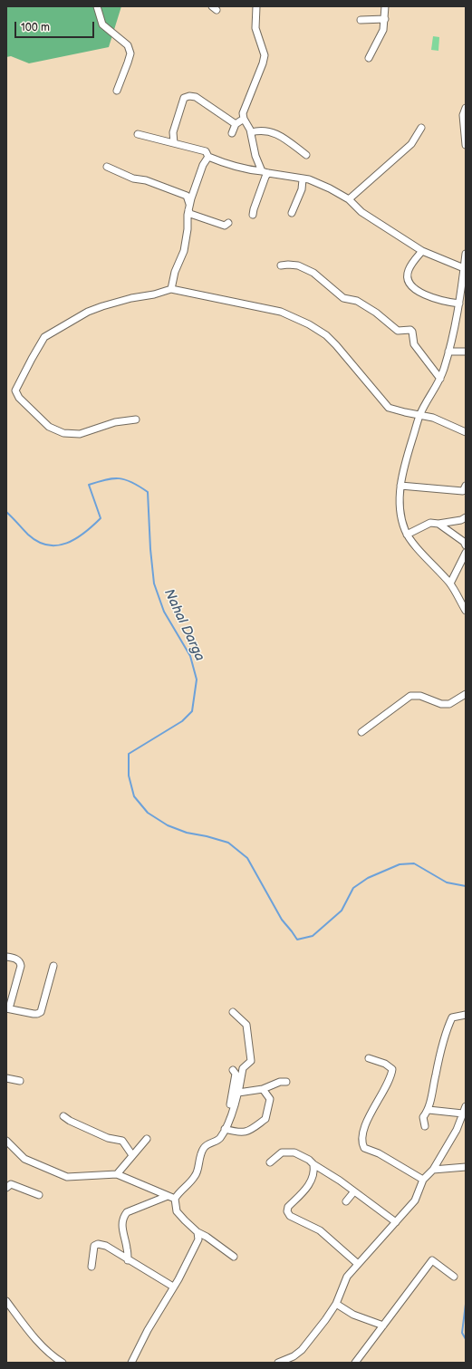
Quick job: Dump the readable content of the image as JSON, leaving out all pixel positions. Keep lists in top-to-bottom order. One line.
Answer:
{"water":["Nahal Darga"],"scale_bar":"100 m"}
